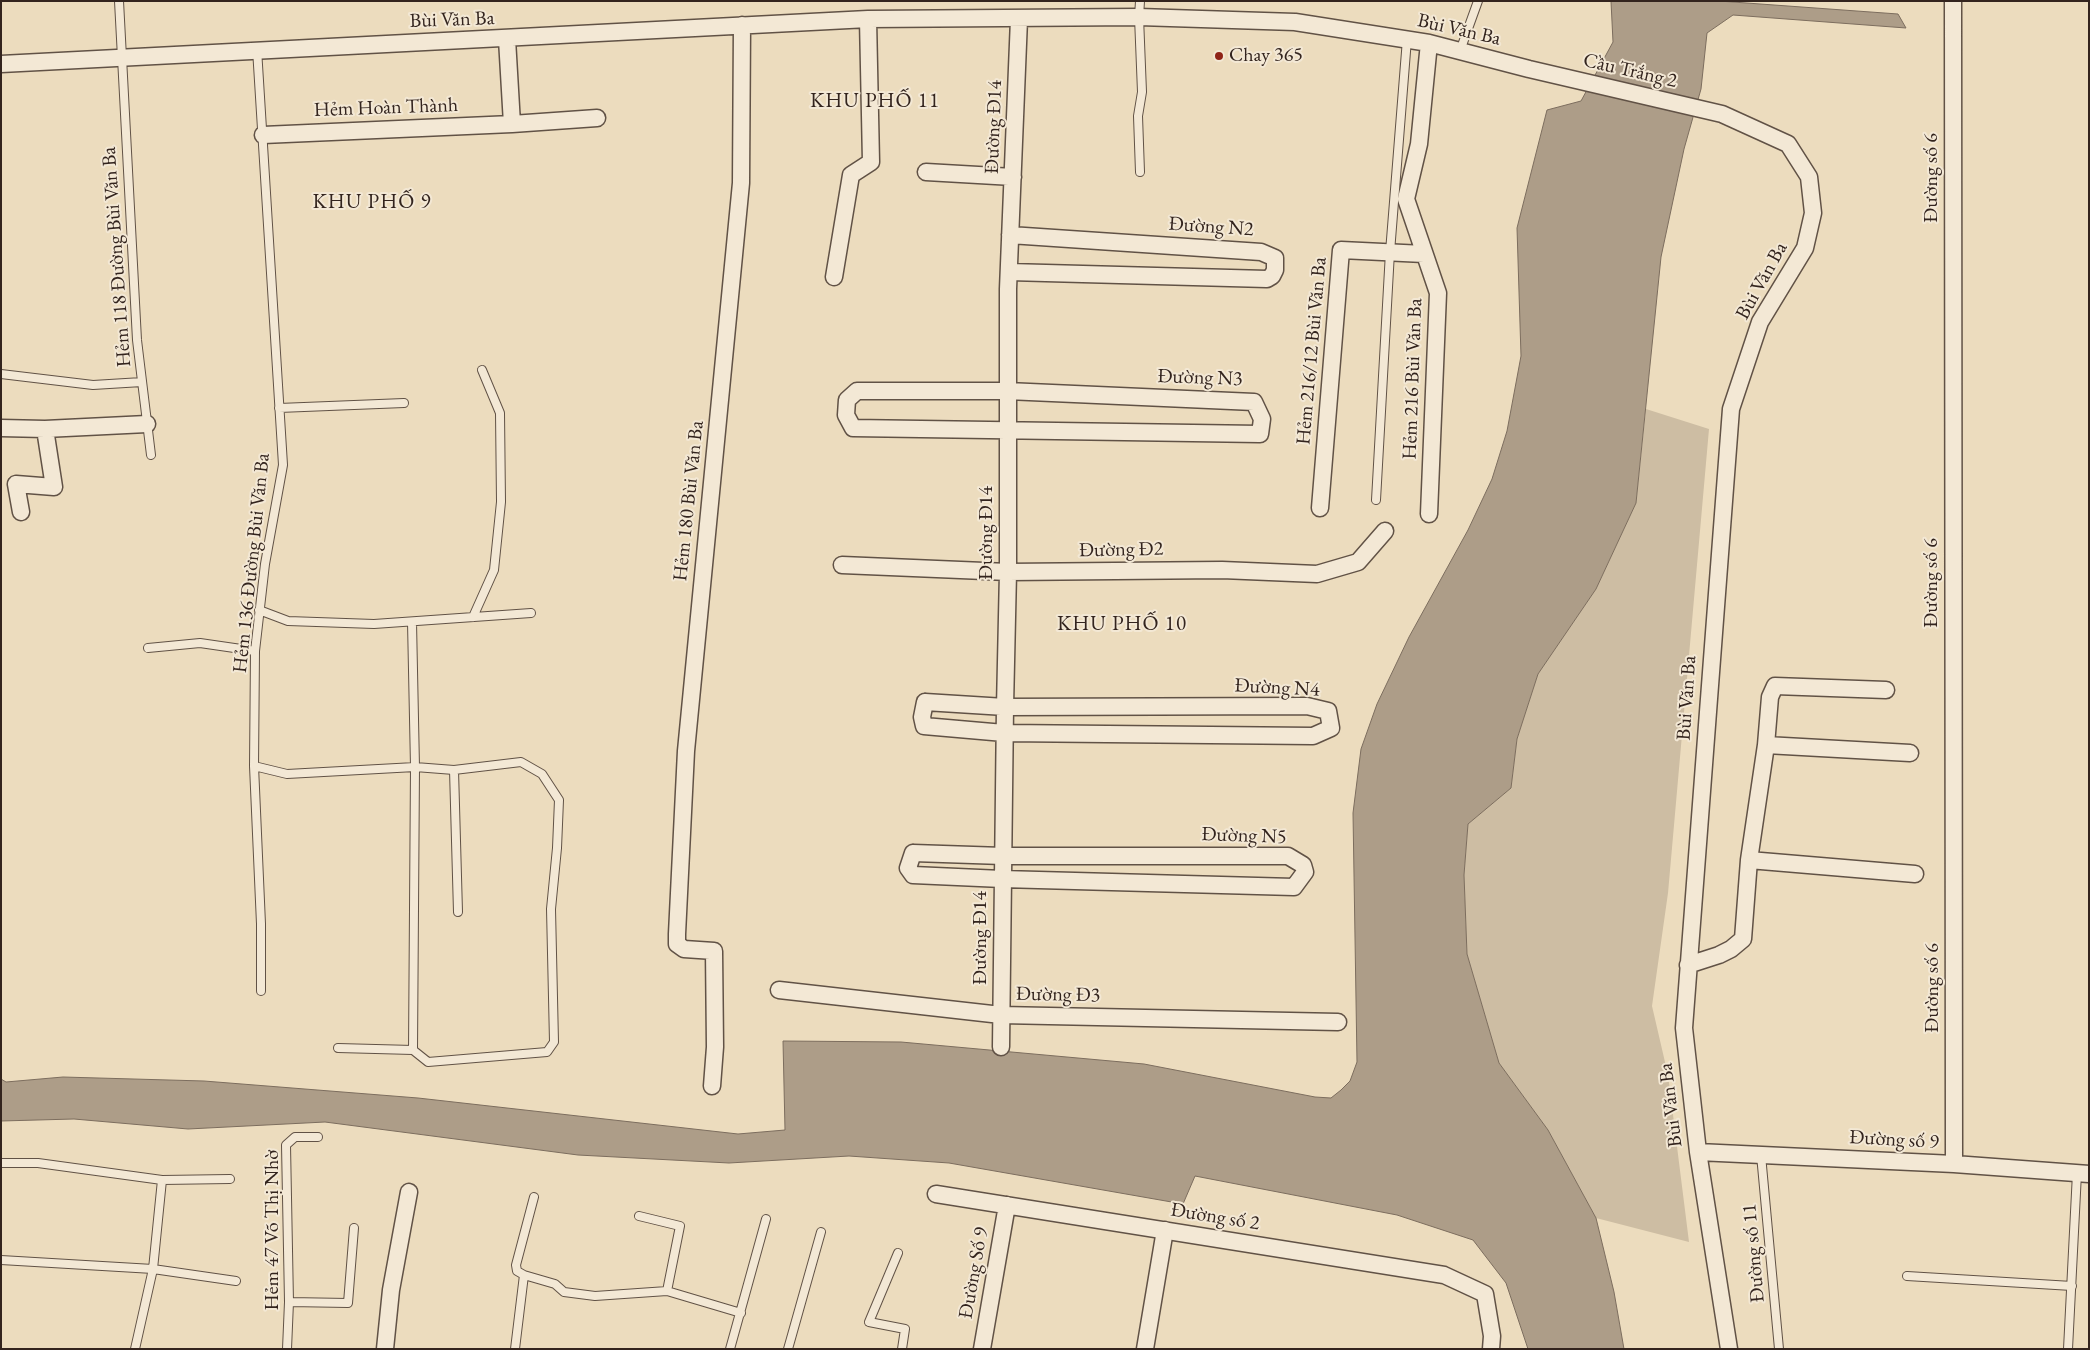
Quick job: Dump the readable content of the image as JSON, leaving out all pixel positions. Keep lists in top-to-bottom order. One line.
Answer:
{"streets":{"street":["Bùi Văn Ba","Cầu Trắng 2","Hẻm Hoàn Thành","Đường Đ14","Đường số 6","Đường N2","Hẻm 216/12 Bùi Văn Ba","Đường N3","Hẻm 216 Bùi Văn Ba","Hẻm 180 Bùi Văn Ba","Đường Đ2","Đường N4","Đường N5","Đường Đ3","Đường số 9","Đường số 2","Đường Số 9"],"lane":["Hẻm 118 Đường Bùi Văn Ba","Hẻm 136 Đường Bùi Văn Ba","Hẻm 47 Võ Thị Nhờ","Đường số 11"]},"crossings":[["Bùi Văn Ba","Cầu Trắng 2"],["Bùi Văn Ba","Đường Đ14"],["Bùi Văn Ba","Hẻm 118 Đường Bùi Văn Ba"],["Bùi Văn Ba","Hẻm 216 Bùi Văn Ba"],["Bùi Văn Ba","Hẻm 180 Bùi Văn Ba"],["Bùi Văn Ba","Hẻm 136 Đường Bùi Văn Ba"],["Bùi Văn Ba","Đường số 9"],["Hẻm Hoàn Thành","Hẻm 136 Đường Bùi Văn Ba"],["Đường Đ14","Đường N2"],["Đường Đ14","Đường N3"],["Đường Đ14","Đường Đ2"],["Đường Đ14","Đường N4"],["Đường Đ14","Đường N5"],["Đường Đ14","Đường Đ3"],["Đường số 6","Đường số 9"],["Hẻm 216/12 Bùi Văn Ba","Hẻm 216 Bùi Văn Ba"],["Đường số 9","Đường số 11"],["Đường số 2","Đường Số 9"]],"districts":["KHU PHỐ 11","KHU PHỐ 9","KHU PHỐ 10"],"places":["Chay 365"]}
